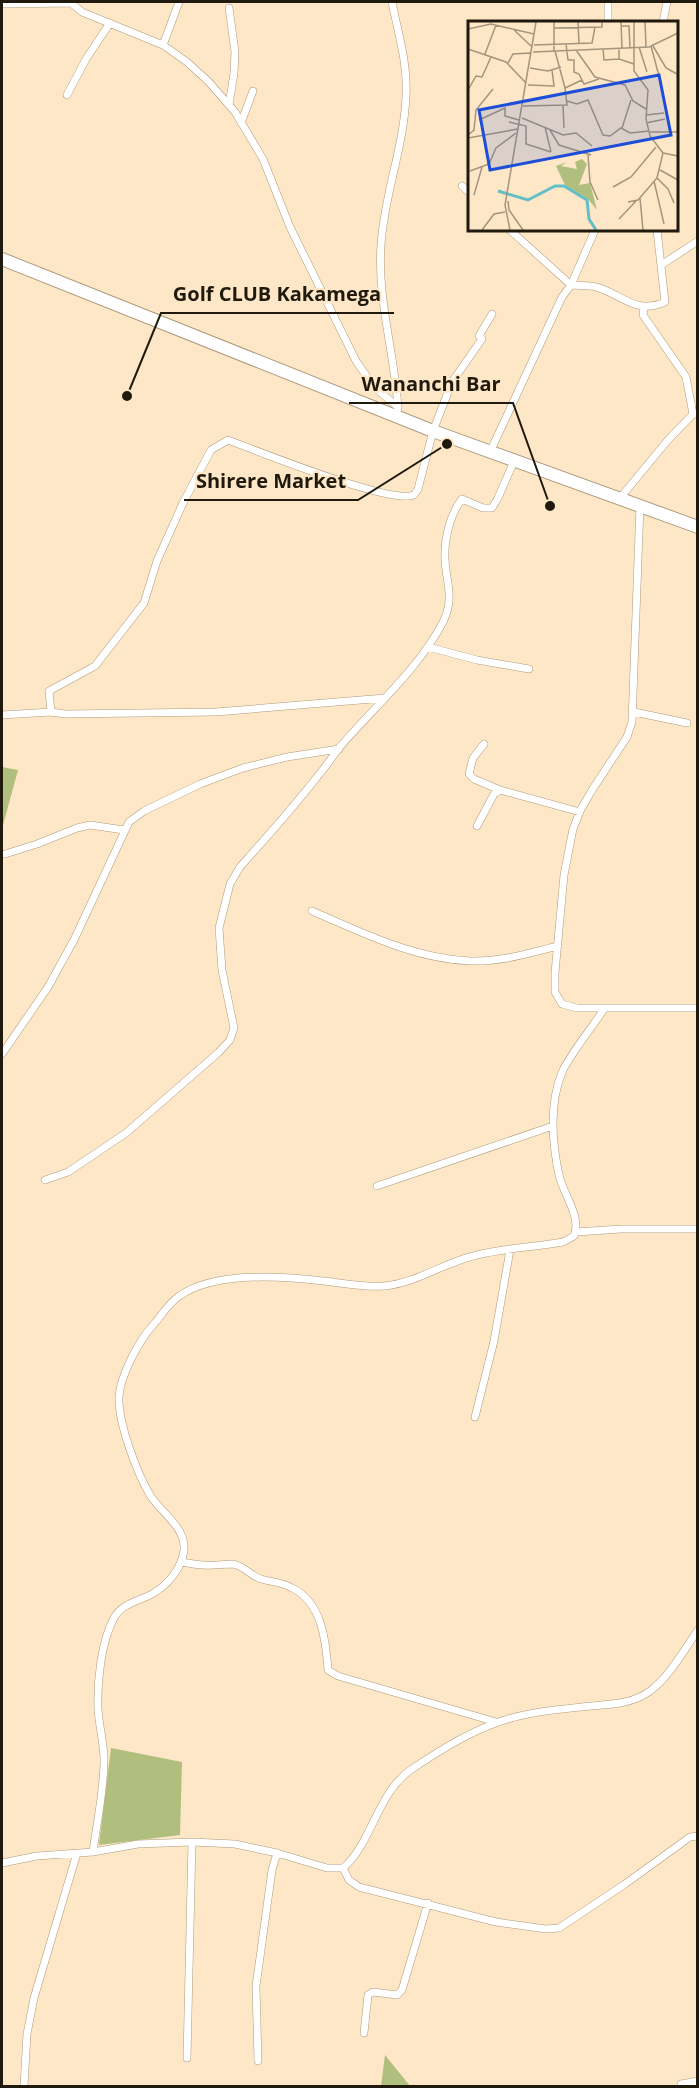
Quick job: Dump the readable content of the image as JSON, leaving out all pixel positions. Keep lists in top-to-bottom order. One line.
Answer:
{"places":["Golf CLUB Kakamega","Shirere Market","Wananchi Bar"]}
